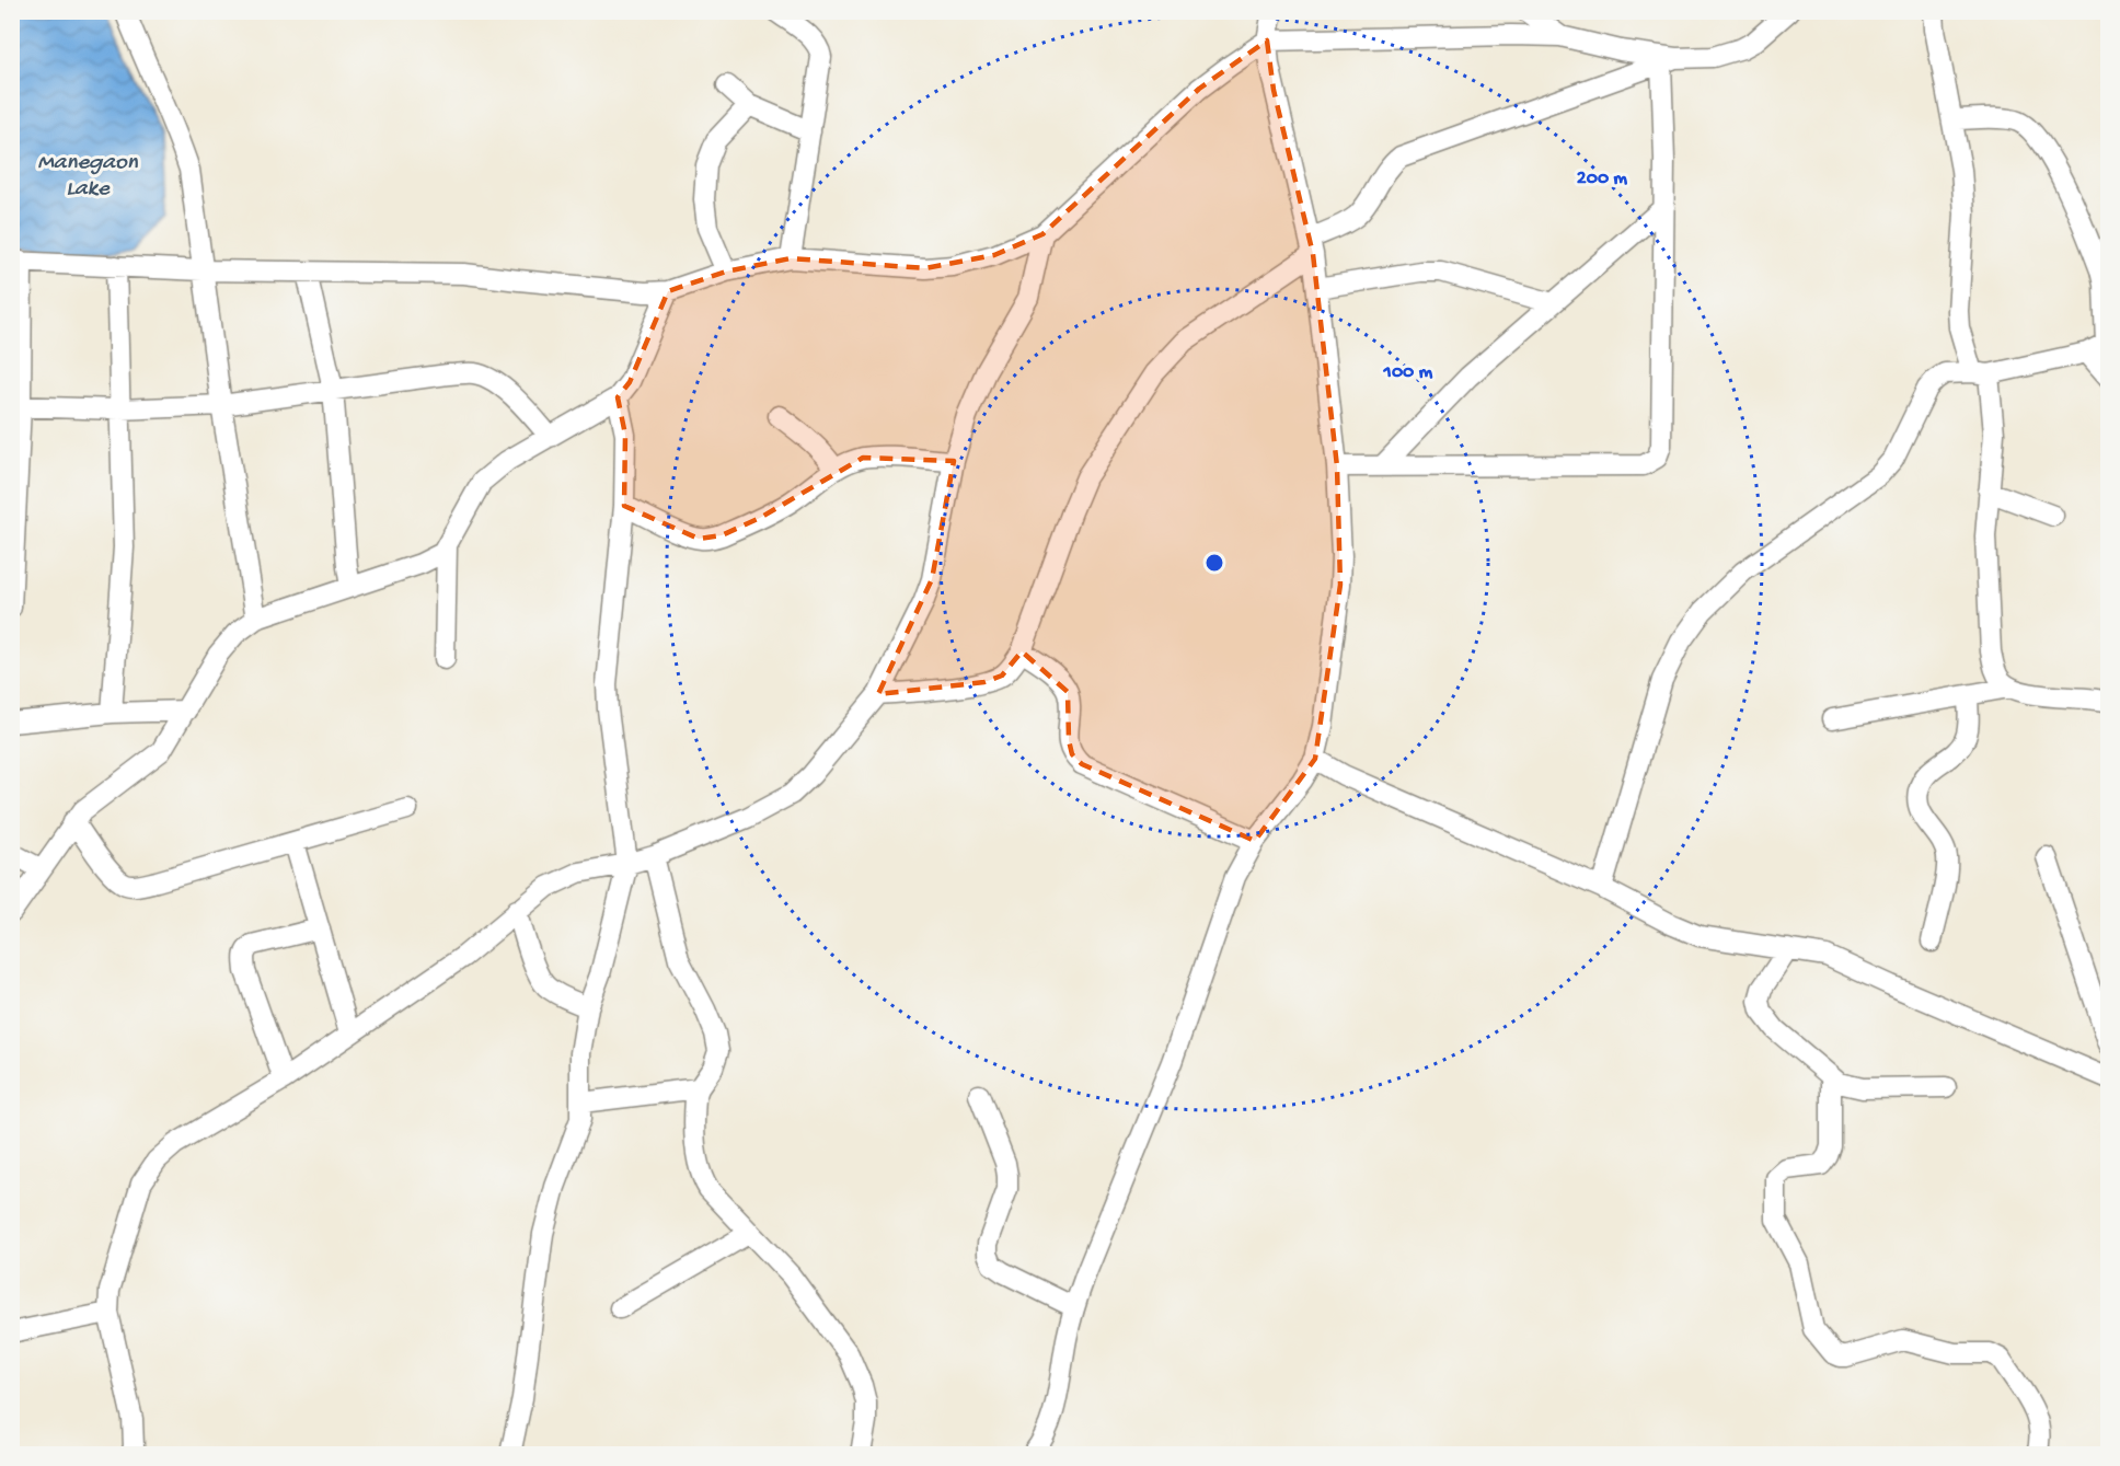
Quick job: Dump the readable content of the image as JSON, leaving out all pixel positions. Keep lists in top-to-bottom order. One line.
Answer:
{"water":["Manegaon Lake"],"rings":["200 m","100 m"]}
